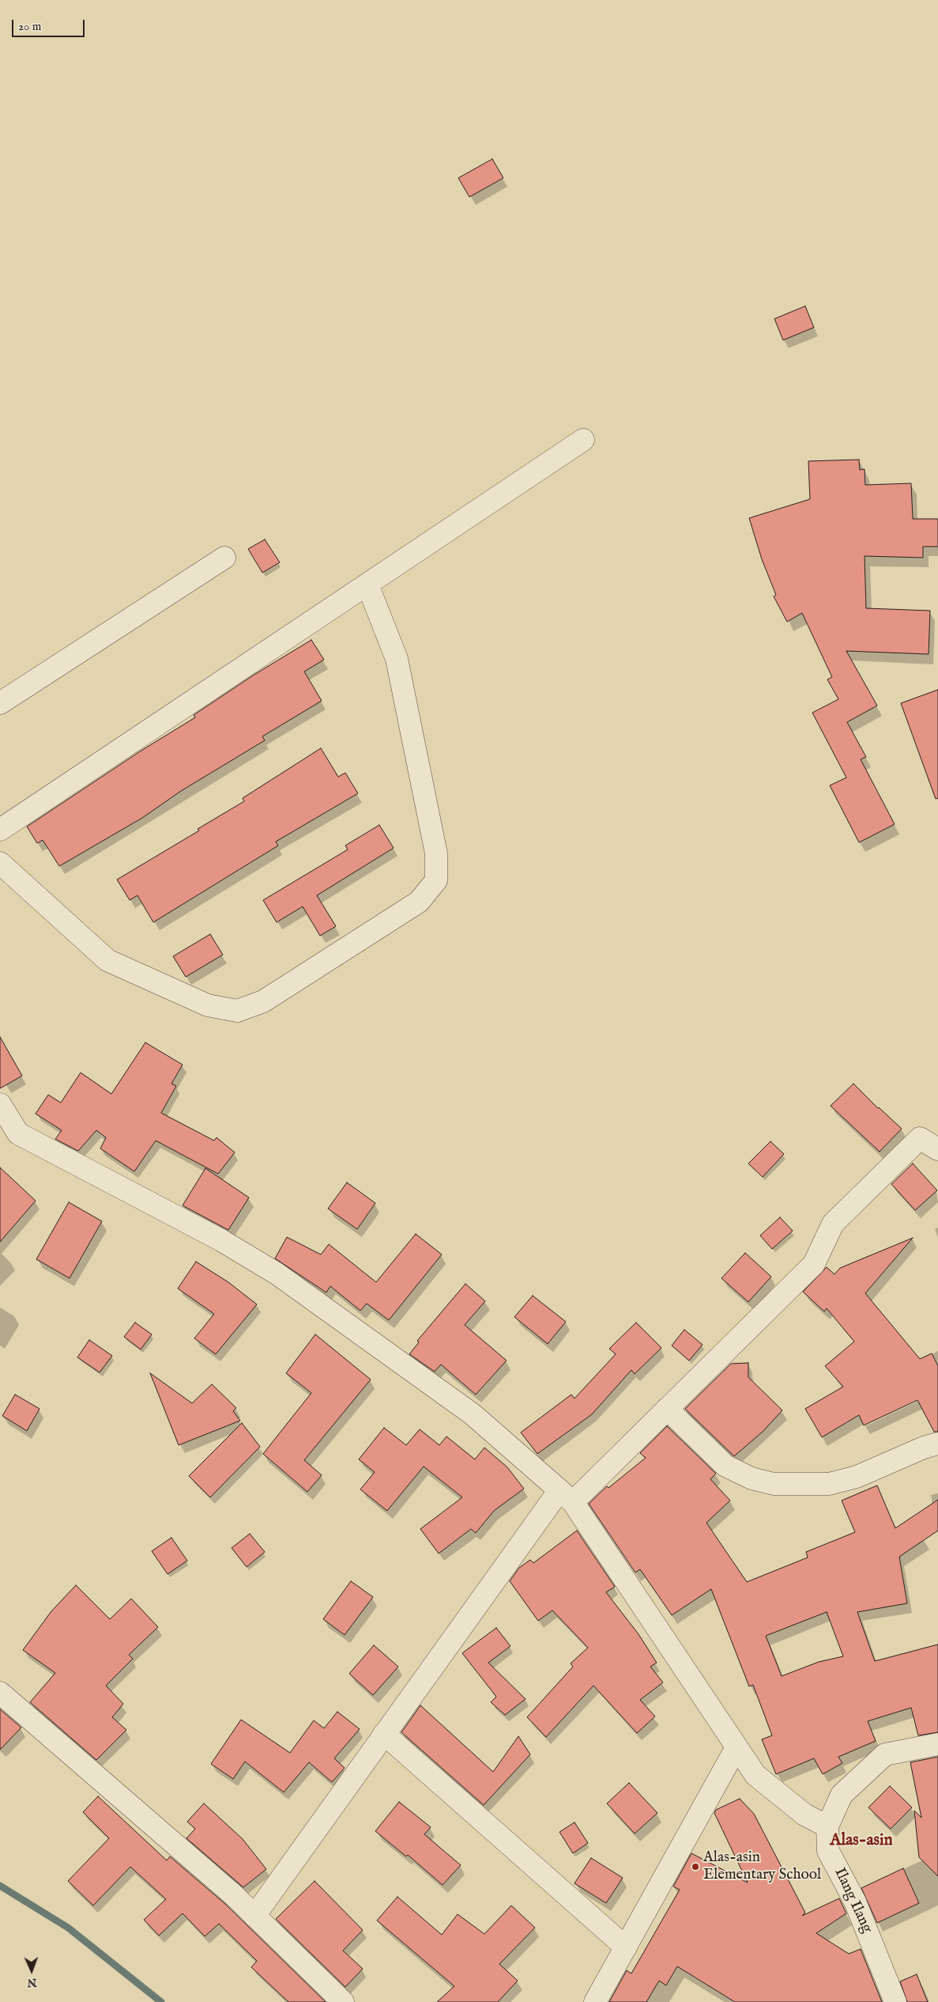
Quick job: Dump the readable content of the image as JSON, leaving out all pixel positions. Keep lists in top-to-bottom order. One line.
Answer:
{"streets":{"street":["Ilang Ilang"]},"districts":["Alas-asin"],"places":["Alas-asin Elementary School"],"scale_bar":"20 m","north":"bottom"}
